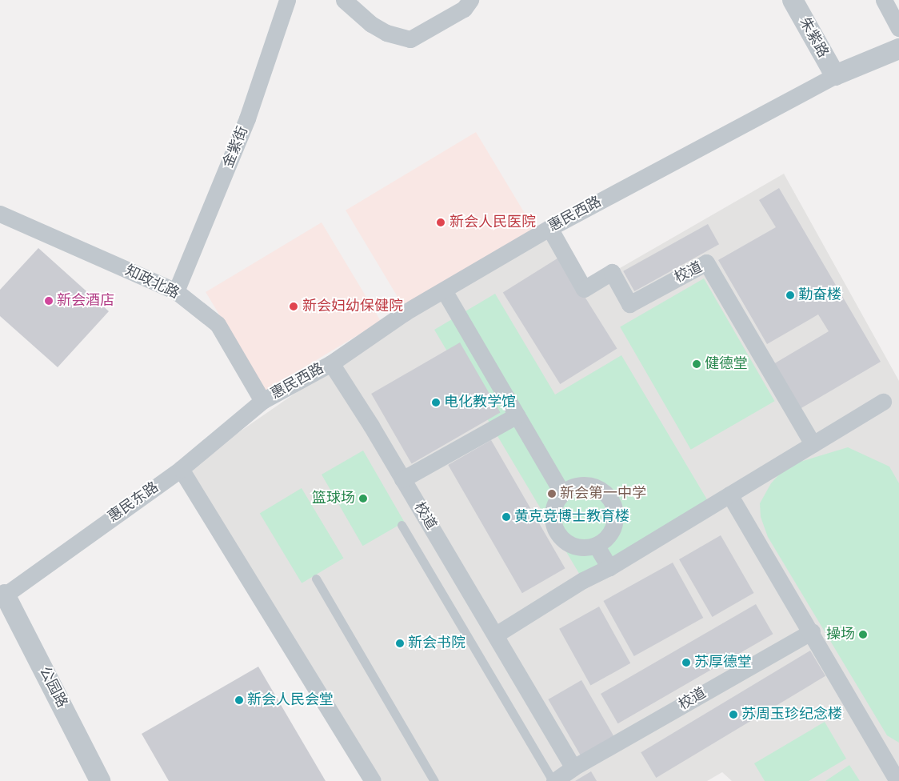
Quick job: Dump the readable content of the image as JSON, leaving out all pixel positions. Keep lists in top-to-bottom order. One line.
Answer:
{"streets":{"street":["朱紫路","金紫街","惠民西路","校道","知政北路","惠民东路","公园路"]},"crossings":[["朱紫路","惠民西路"],["金紫街","知政北路"],["惠民西路","校道"],["惠民西路","知政北路"],["惠民西路","惠民东路"],["知政北路","惠民东路"],["惠民东路","公园路"]],"places":["新会人民医院","勤奋楼","新会酒店","新会妇幼保健院","健德堂","电化教学馆","新会第一中学","篮球场","黄克竞博士教育楼","操场","新会书院","苏厚德堂","新会人民会堂","苏周玉珍纪念楼"]}
